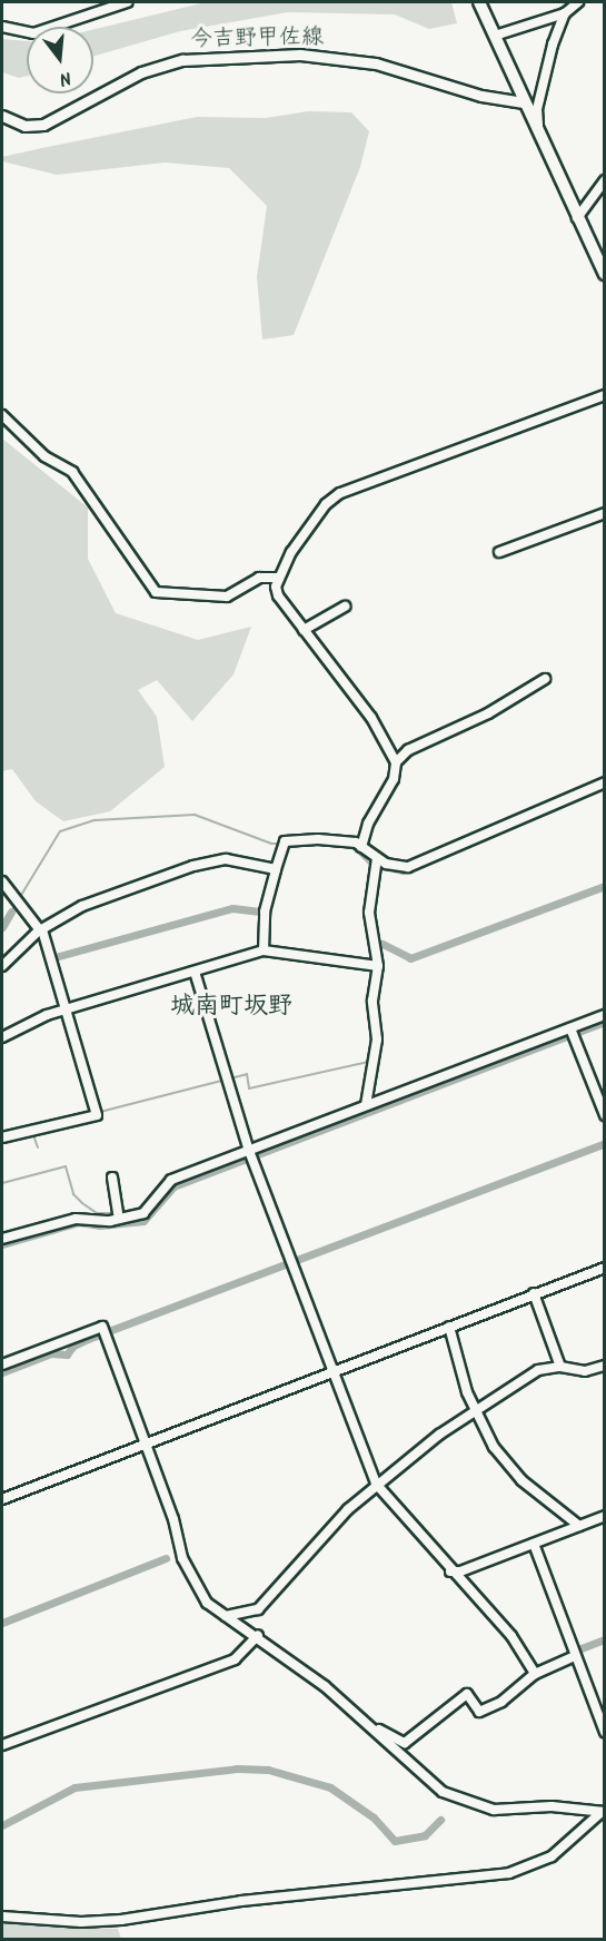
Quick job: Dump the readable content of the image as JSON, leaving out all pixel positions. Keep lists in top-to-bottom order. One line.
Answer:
{"streets":{"main road":["今吉野甲佐線"]},"districts":["城南町坂野"],"north":"bottom"}
